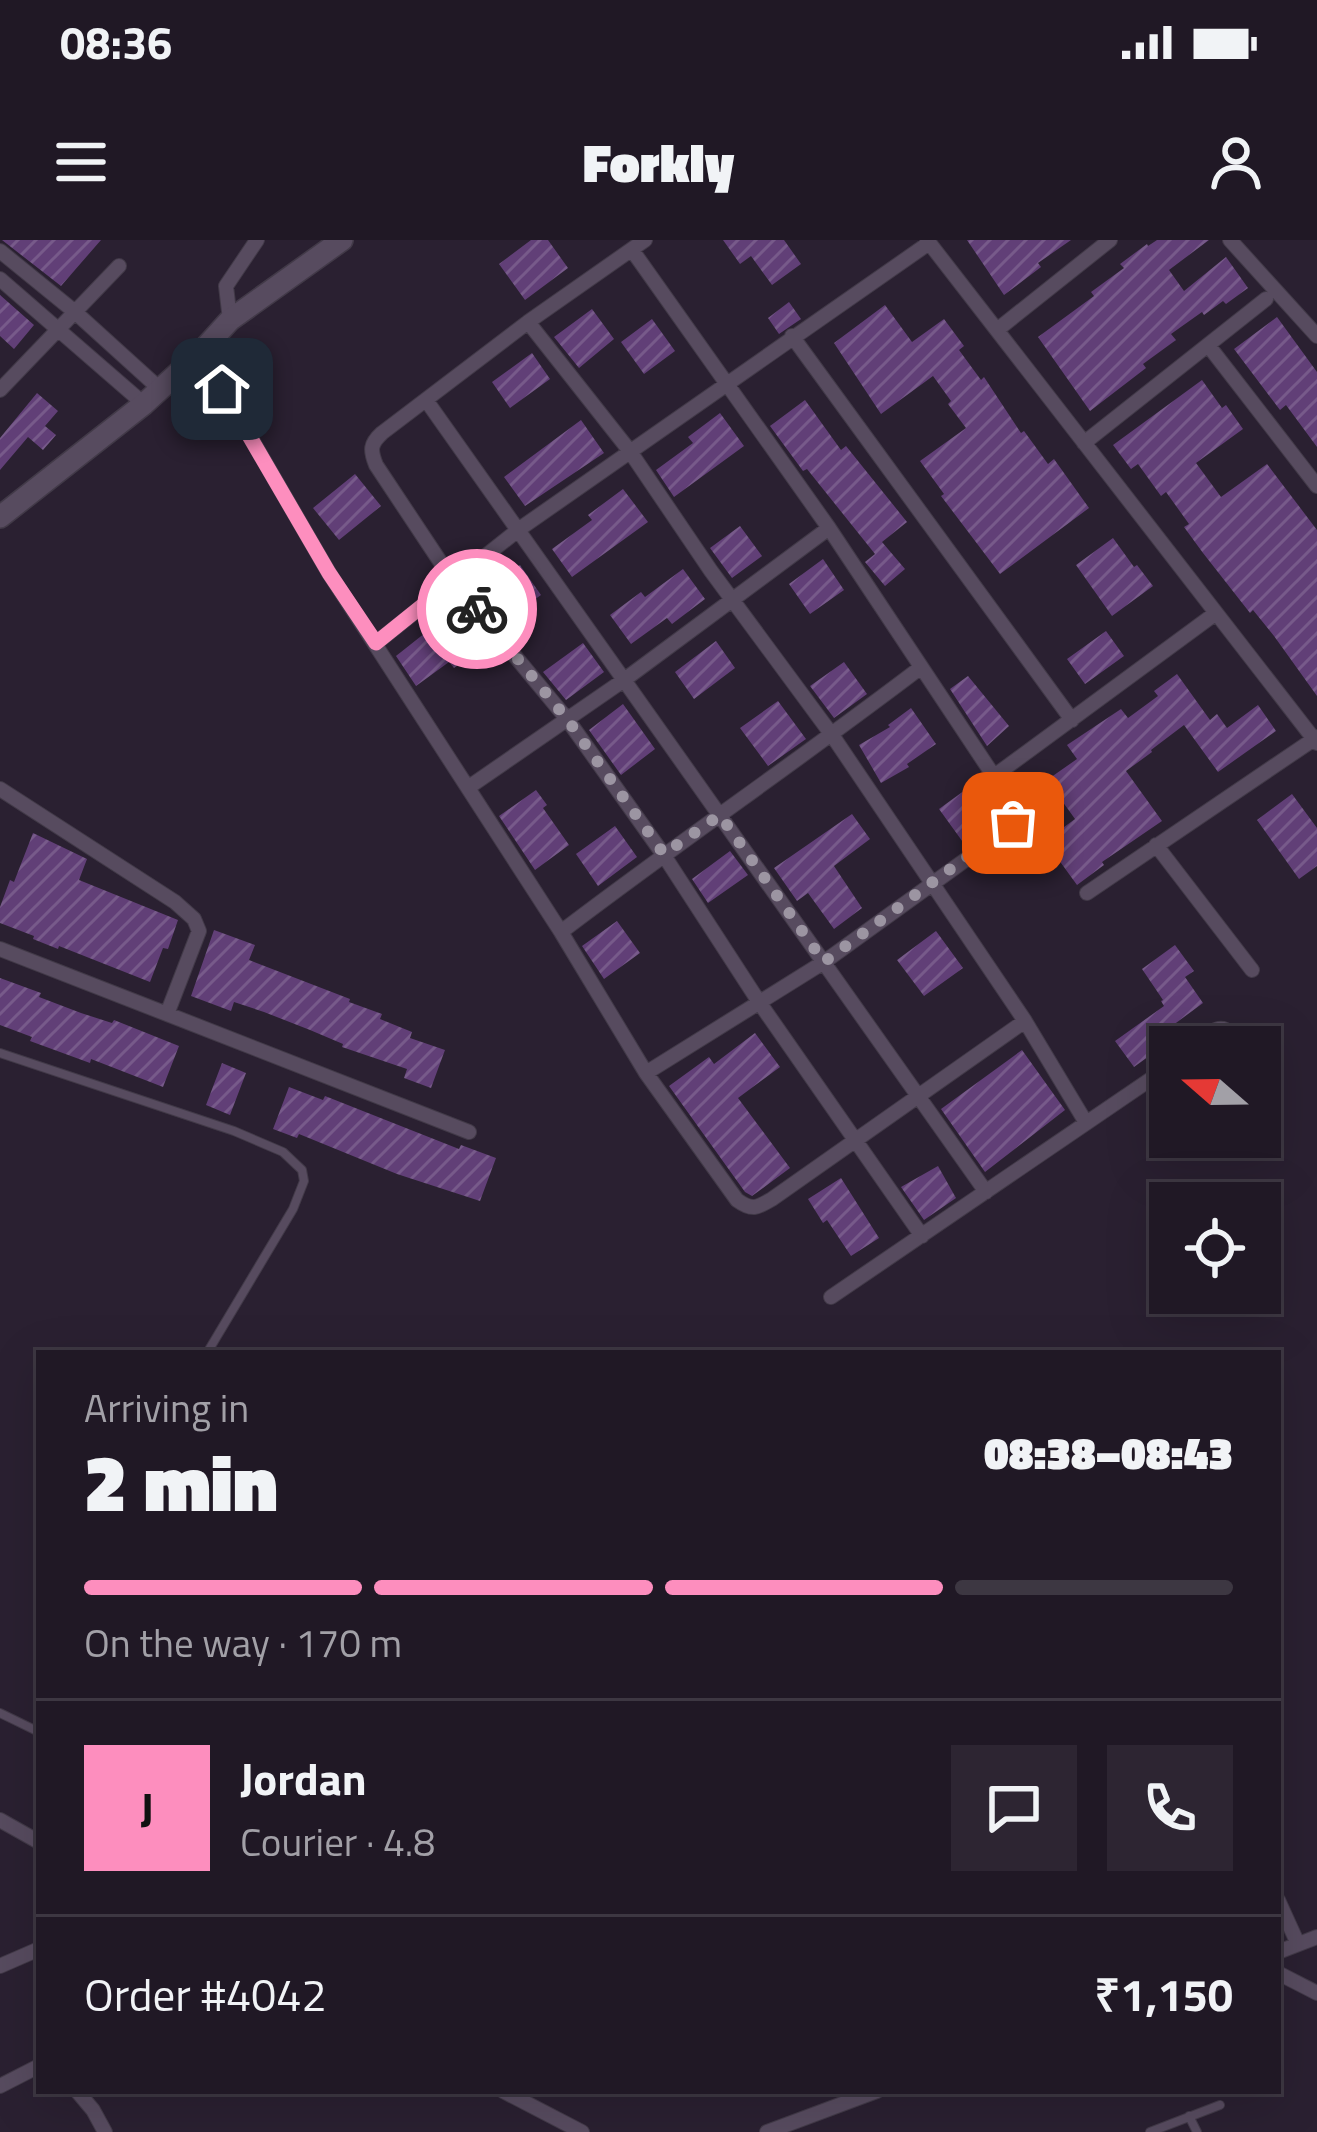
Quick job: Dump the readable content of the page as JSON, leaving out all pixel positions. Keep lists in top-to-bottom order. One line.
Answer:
{"north":"left","page":{"status":"08:36","header":"Forkly","heading":["2 min","Arriving in","08:38–08:43"],"panel":["Jordan","Courier · 4.8","Order #4042","₹1,150"],"bar":"On the way · 170 m","round":"J"}}
